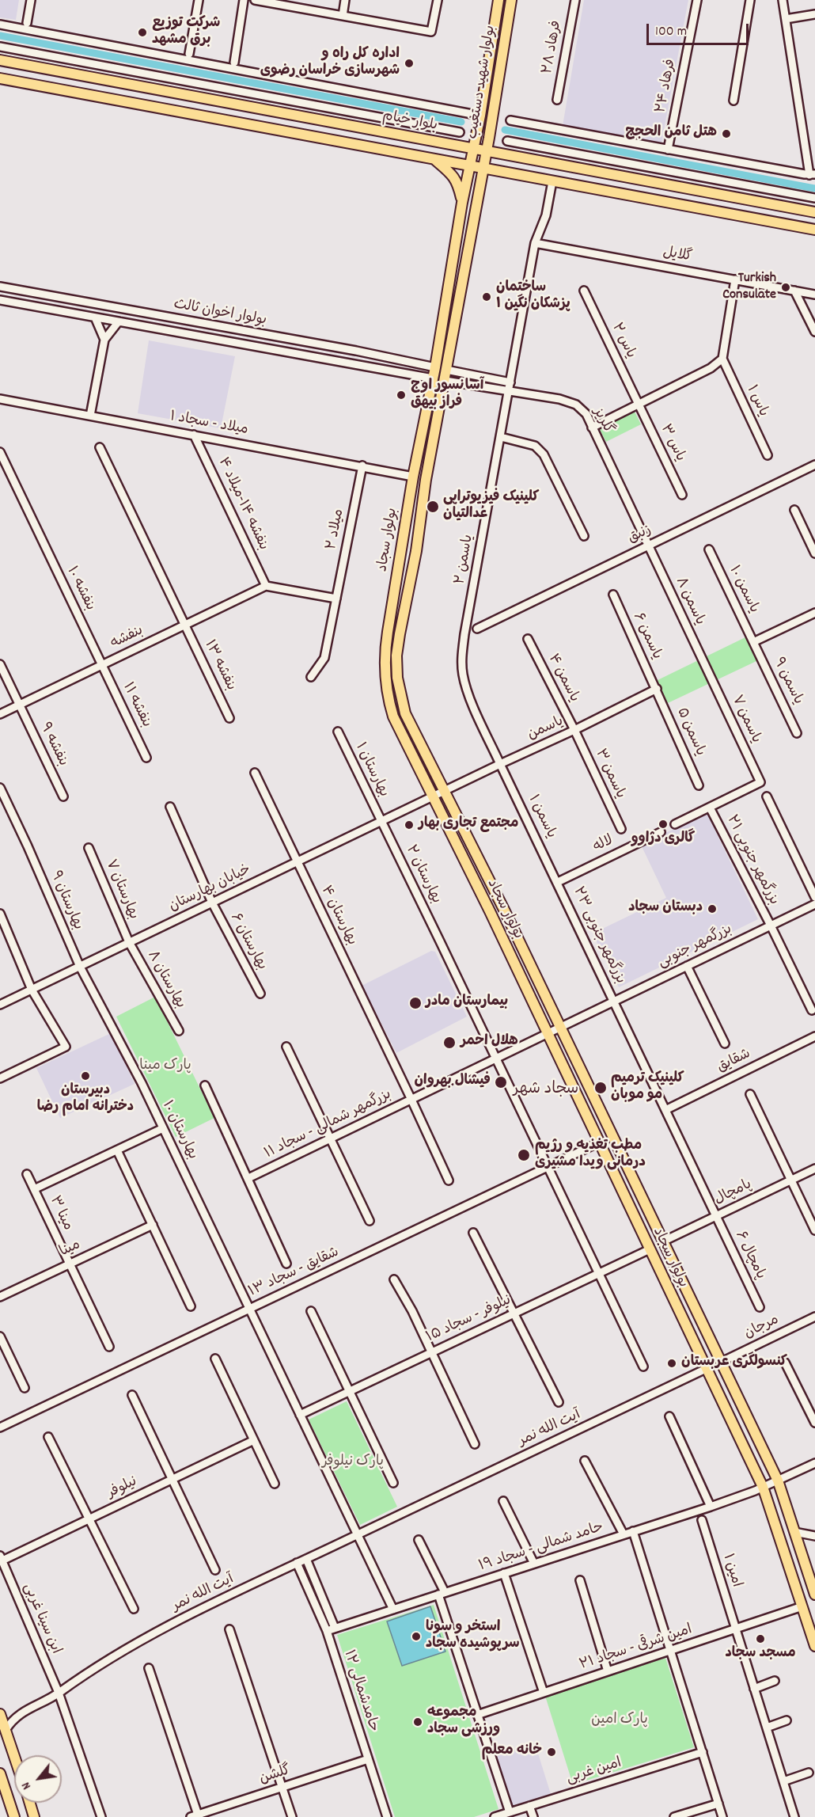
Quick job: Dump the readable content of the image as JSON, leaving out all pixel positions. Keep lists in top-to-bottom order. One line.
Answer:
{"streets":{"main road":["بولوار شهید دستغیب","بلوار خیام","بولوار سجاد"],"street":["فرهاد ۲۸","فرهاد ۲۴","گلایل","بولوار اخوان ثالث","یاس ۲","یاس ۱","گلریز","میلاد - سجاد ۱","یاس ۳","بنفشه ۱۴-میلاد ۴","میلاد ۲","زنبق","یاسمن ۲","بنفشه ۱۰","یاسمن ۱۰","یاسمن ۸","یاسمن ۶","بنفشه","بنفشه ۱۳","یاسمن ۴","یاسمن ۹","بنفشه ۱۱","یاسمن ۷","یاسمن","یاسمن ۵","بنفشه ۹","بهارستان ۱","یاسمن ۳","یاسمن ۱","لاله","بزرگمهر جنوبی ۲۱","بهارستان ۲","خیابان بهارستان","بهارستان ۷","بهارستان ۹","بهارستان ۴","بزرگمهر جنوبی ۲۳","بهارستان ۶","بزرگمهر جنوبی","بهارستان ۸","شقایق","بزرگمهر شمالی - سجاد ۱۱","بهارستان ۱۰","پامچال","مینا ۳","مینا","پامچال ۶","شقایق - سجاد ۱۳","نیلوفر - سجاد ۱۵","مرجان","آیت الله نمر","نیلوفر","حامد شمالی - سجاد ۱۹","امین ۱","ابن سینا غربی","امین شرقی - سجاد ۲۱","حامدشمالی ۱۲","امین غربی","گلشن"]},"crossings":[["بولوار شهید دستغیب","بلوار خیام"],["بولوار شهید دستغیب","بولوار سجاد"],["بلوار خیام","بولوار سجاد"],["گلایل","یاسمن ۲"],["بولوار اخوان ثالث","بولوار سجاد"],["یاس ۲","یاس ۳"],["گلریز","زنبق"],["گلریز","بولوار سجاد"],["گلریز","یاسمن ۲"],["گلریز","یاسمن ۸"],["میلاد - سجاد ۱","بنفشه ۱۴-میلاد ۴"],["میلاد - سجاد ۱","میلاد ۲"],["میلاد - سجاد ۱","بولوار سجاد"],["بنفشه ۱۴-میلاد ۴","بنفشه"],["زنبق","یاسمن ۸"],["بولوار سجاد","یاسمن"],["بولوار سجاد","خیابان بهارستان"],["بولوار سجاد","بزرگمهر جنوبی"],["بولوار سجاد","بزرگمهر شمالی - سجاد ۱۱"],["بولوار سجاد","پامچال"],["بولوار سجاد","شقایق - سجاد ۱۳"],["بولوار سجاد","نیلوفر - سجاد ۱۵"],["بولوار سجاد","مرجان"],["بولوار سجاد","آیت الله نمر"],["بولوار سجاد","حامد شمالی - سجاد ۱۹"],["بولوار سجاد","امین شرقی - سجاد ۲۱"],["یاسمن ۲","یاسمن"],["یاسمن ۲","یاسمن ۱"],["بنفشه ۱۰","بنفشه"],["بنفشه ۱۰","بنفشه ۱۱"],["یاسمن ۱۰","یاسمن ۹"],["یاسمن ۸","یاسمن ۷"],["یاسمن ۶","یاسمن"],["یاسمن ۶","یاسمن ۵"],["بنفشه","بنفشه ۱۳"],["بنفشه","بنفشه ۱۱"],["بنفشه","بنفشه ۹"],["یاسمن ۴","یاسمن"],["یاسمن ۴","یاسمن ۳"],["یاسمن ۷","بزرگمهر جنوبی ۲۱"],["یاسمن","یاسمن ۵"],["یاسمن","یاسمن ۳"],["یاسمن","یاسمن ۱"],["یاسمن","خیابان بهارستان"],["بهارستان ۱","بهارستان ۲"],["بهارستان ۱","خیابان بهارستان"],["یاسمن ۱","لاله"],["یاسمن ۱","بزرگمهر جنوبی ۲۳"],["لاله","بزرگمهر جنوبی ۲۳"],["بزرگمهر جنوبی ۲۱","بزرگمهر جنوبی"],["بهارستان ۲","خیابان بهارستان"],["بهارستان ۲","بزرگمهر شمالی - سجاد ۱۱"],["بهارستان ۲","شقایق - سجاد ۱۳"],["بهارستان ۲","نیلوفر - سجاد ۱۵"],["خیابان بهارستان","بهارستان ۷"],["خیابان بهارستان","بهارستان ۹"],["خیابان بهارستان","بهارستان ۴"],["خیابان بهارستان","بهارستان ۶"],["خیابان بهارستان","بهارستان ۸"],["خیابان بهارستان","بهارستان ۱۰"],["بهارستان ۷","بهارستان ۸"],["بهارستان ۹","بهارستان ۱۰"],["بهارستان ۴","بزرگمهر شمالی - سجاد ۱۱"],["بزرگمهر جنوبی ۲۳","بزرگمهر جنوبی"],["بزرگمهر جنوبی ۲۳","شقایق"],["بزرگمهر جنوبی ۲۳","پامچال ۶"],["بزرگمهر جنوبی","بزرگمهر شمالی - سجاد ۱۱"],["شقایق","پامچال ۶"],["بهارستان ۱۰","شقایق - سجاد ۱۳"],["بهارستان ۱۰","نیلوفر - سجاد ۱۵"],["بهارستان ۱۰","آیت الله نمر"],["بهارستان ۱۰","حامد شمالی - سجاد ۱۹"],["پامچال","پامچال ۶"],["مینا ۳","مینا"],["آیت الله نمر","ابن سینا غربی"],["آیت الله نمر","حامدشمالی ۱۲"],["نیلوفر","ابن سینا غربی"],["حامد شمالی - سجاد ۱۹","حامدشمالی ۱۲"],["امین ۱","امین شرقی - سجاد ۲۱"],["حامدشمالی ۱۲","گلشن"]],"districts":["سجاد شهر"],"parks":["پارک مینا","پارک نیلوفر","پارک امین"],"places":["شرکت توزیع برق مشهد","اداره کل راه و شهرسازی خراسان رضوی","هتل ثامن الحجج","Turkish Consulate","ساختمان پزشکان نگین ۱","آسانسور اوج فراز بیهق","کلینیک فیزیوتراپی عدالتیان","گالری دژاوو","مجتمع تجاری بهار","دبستان سجاد","بیمارستان مادر","هلال احمر","دبیرستان دخترانه امام رضا","فیشال بهروان","کلینیک ترمیم مو موبان","مطب تغذیه و رژیم درمانی ویدا مشیری","کنسولگری عربستان","استخر و سونا سرپوشیده سجاد","مسجد سجاد","مجموعه ورزشی سجاد","خانه معلم"],"scale_bar":"100 m","north":"bottom left"}
